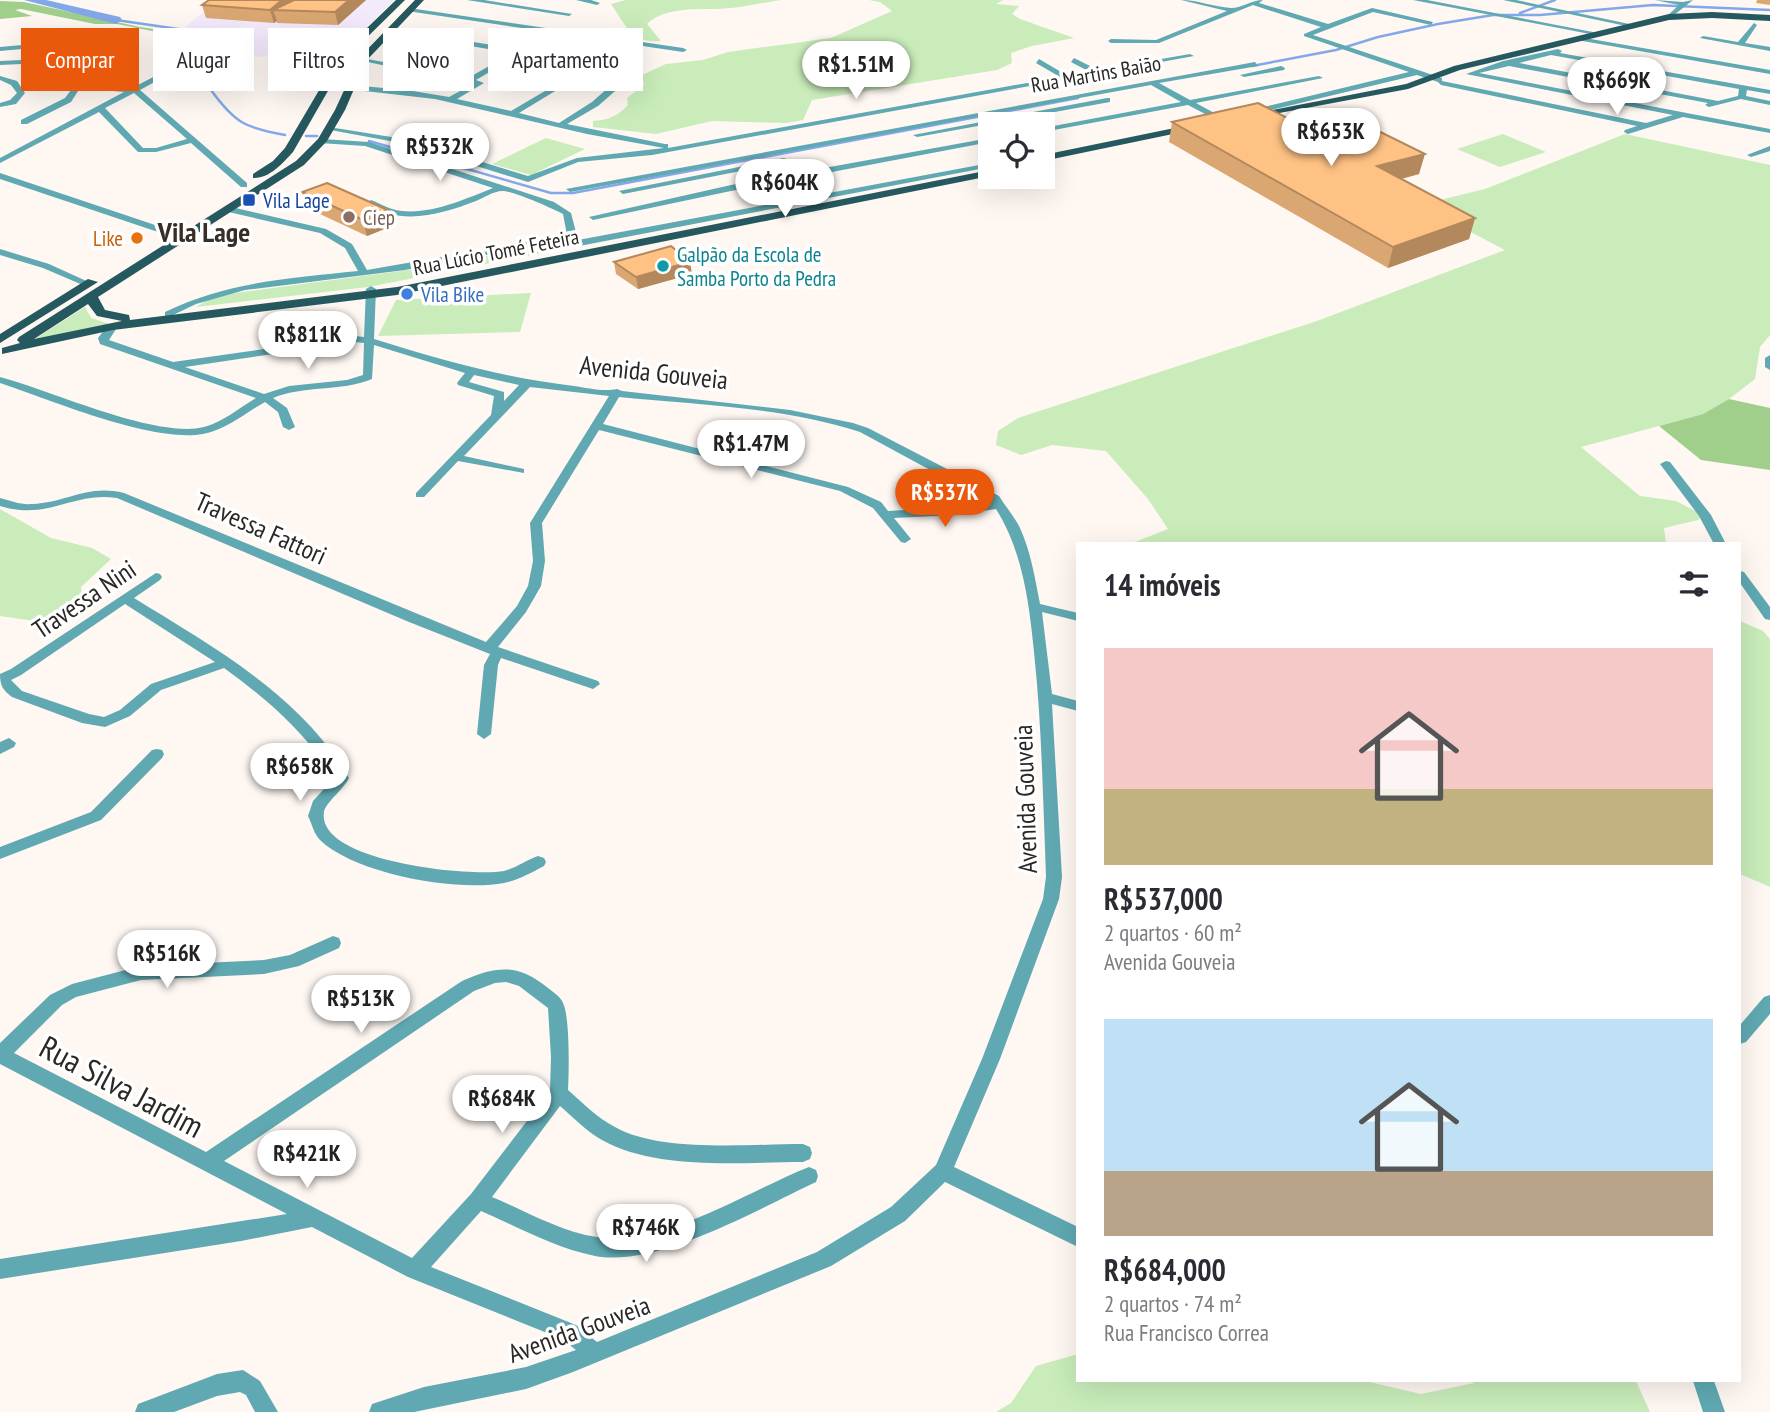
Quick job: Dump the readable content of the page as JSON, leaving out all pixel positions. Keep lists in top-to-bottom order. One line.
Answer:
{"streets":{"main road":["Rua Lúcio Tomé Feteira"],"street":["Rua Martins Baião","Avenida Gouveia","Travessa Fattori","Travessa Nini","Rua Silva Jardim"]},"crossings":[["Avenida Gouveia","Rua Silva Jardim"]],"districts":["Vila Lage"],"places":{"transit":["Vila Lage"],"other":["Ciep","Like","Galpão da Escola de Samba Porto da Pedra","Vila Bike"]},"page":{"chip":["Comprar","Alugar","Filtros","Novo","Apartamento"],"price":["R$1.51M","R$669K","R$653K","R$532K","R$604K","R$811K","R$1.47M","R$537K","R$658K","R$516K","R$513K","R$684K","R$421K","R$746K"],"heading":"14 imóveis","list":[{"name":"R$537,000","note":"2 quartos · 60 m² · Avenida Gouveia"},{"name":"R$684,000","note":"2 quartos · 74 m² · Rua Francisco Correa"}]}}
